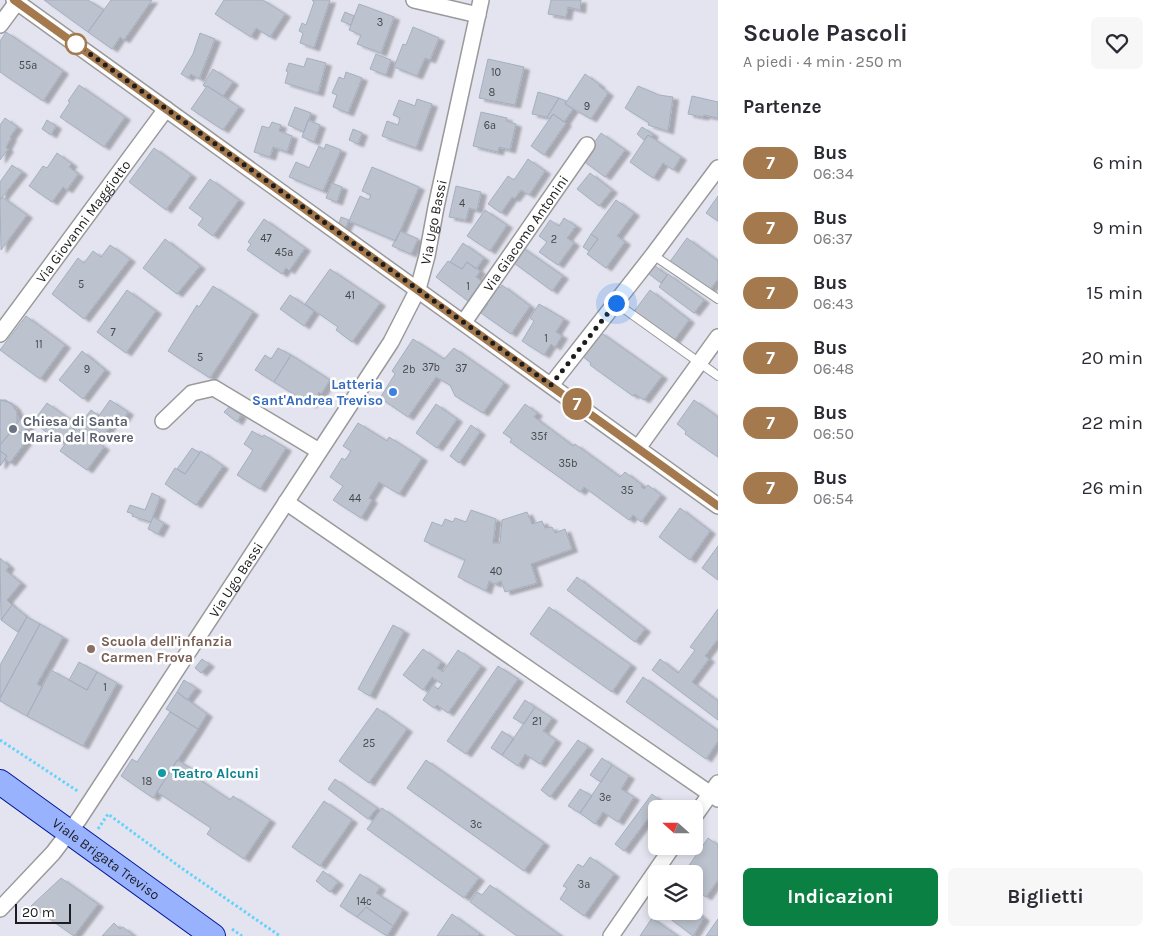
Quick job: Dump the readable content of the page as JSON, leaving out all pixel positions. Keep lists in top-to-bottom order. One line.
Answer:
{"streets":{"main road":["Viale Brigata Treviso"],"street":["Via Giovanni Maggiotto","Via Ugo Bassi","Via Giacomo Antonini"]},"crossings":[["Via Ugo Bassi","Viale Brigata Treviso"]],"places":["Latteria Sant'Andrea Treviso","Chiesa di Santa Maria del Rovere","Scuola dell'infanzia Carmen Frova","Teatro Alcuni"],"lines":["bus line 7"],"house_numbers":["3","55a","10","8","9","6a","4","47","2","45a","5","1","41","7","1","11","5","37b","37","9","2b","35f","35b","35","44","40","1","21","25","18","3e","3c","3a","14c"],"scale_bar":"20 m","north":"left","page":{"on_map":"7","heading":[["Scuole Pascoli","A piedi · 4 min · 250 m"],"Partenze"],"list":[{"mark":"7","name":"Bus","note":"06:34","value":"6 min"},{"mark":"7","name":"Bus","note":"06:37","value":"9 min"},{"mark":"7","name":"Bus","note":"06:43","value":"15 min"},{"mark":"7","name":"Bus","note":"06:48","value":"20 min"},{"mark":"7","name":"Bus","note":"06:50","value":"22 min"},{"mark":"7","name":"Bus","note":"06:54","value":"26 min"}],"buttons":["Indicazioni","Biglietti"],"scale":"20 m"}}
